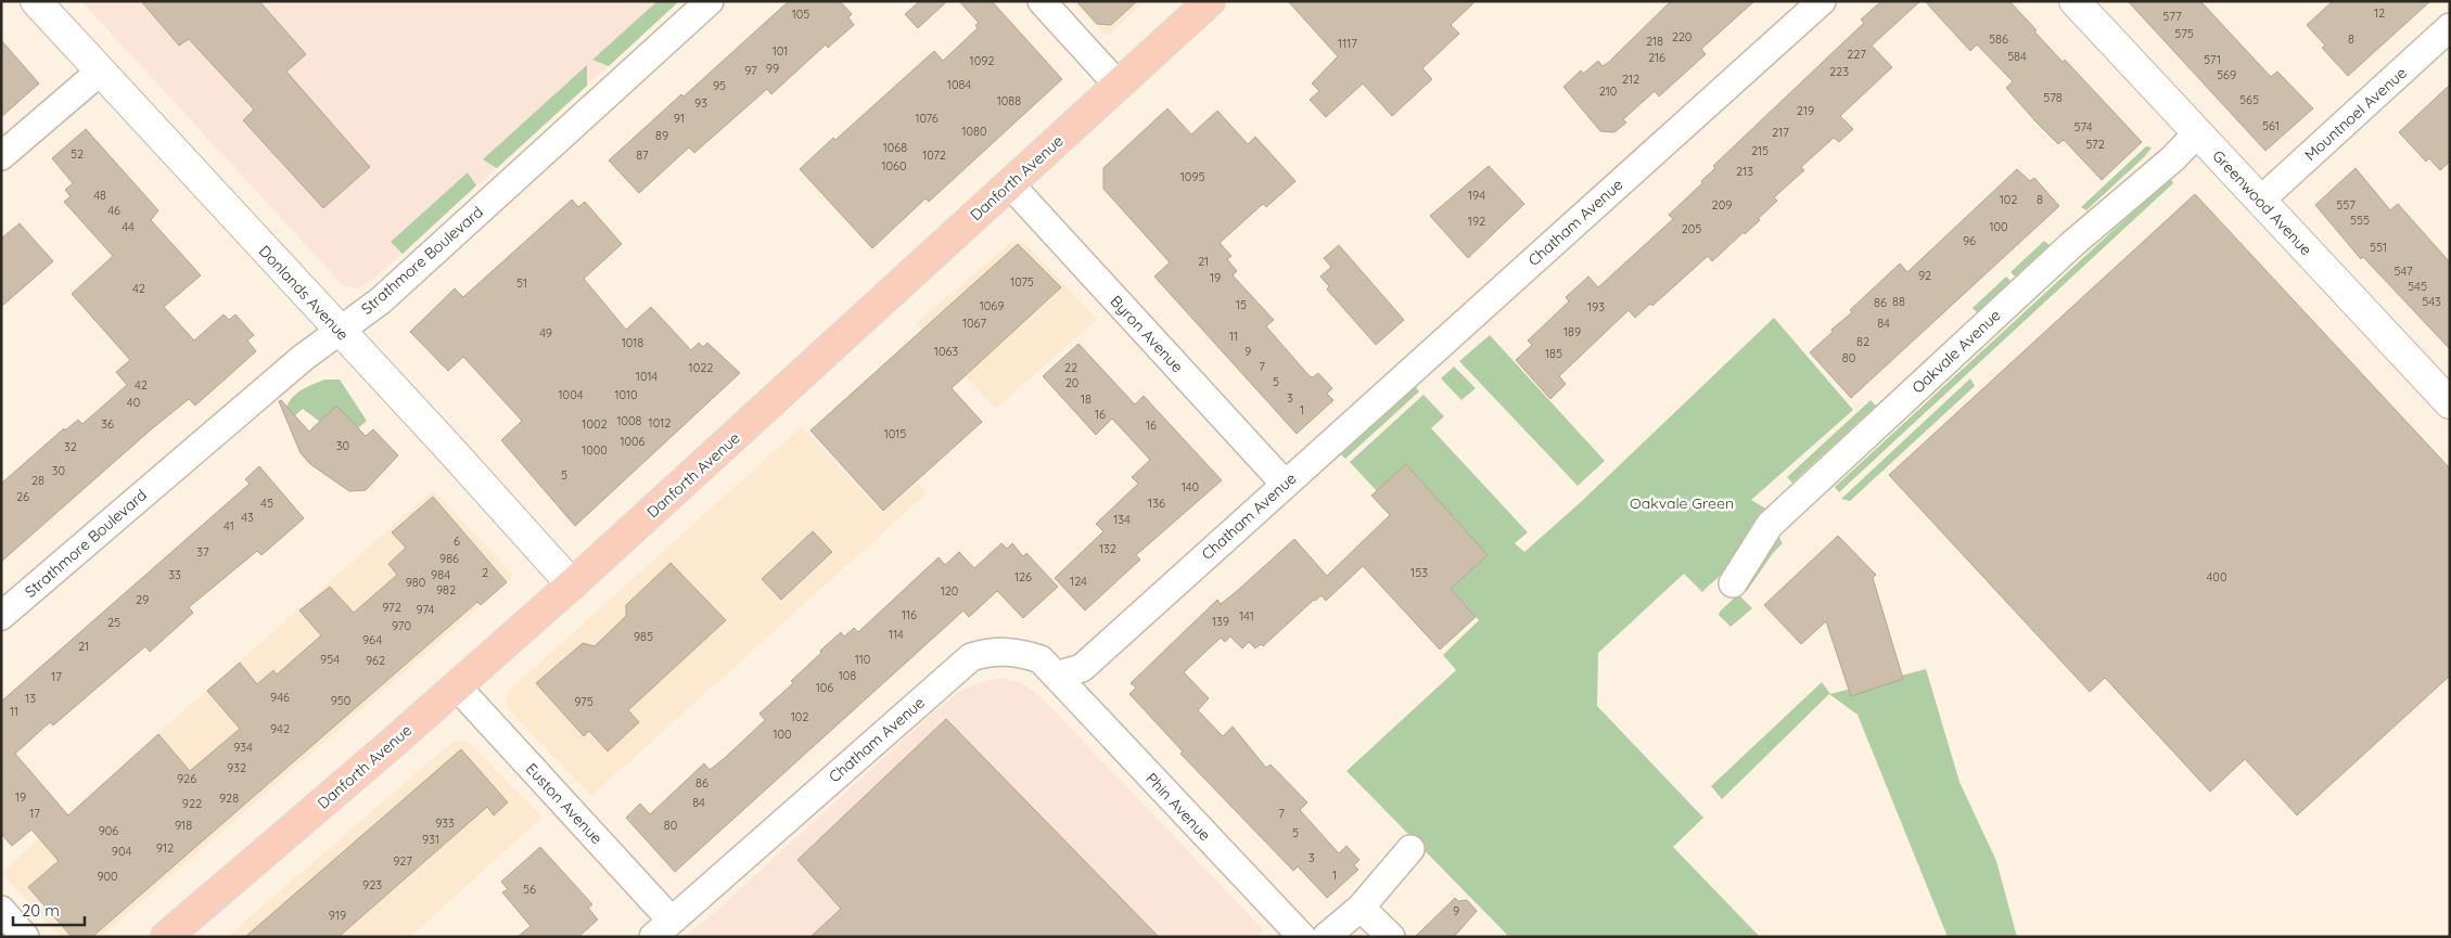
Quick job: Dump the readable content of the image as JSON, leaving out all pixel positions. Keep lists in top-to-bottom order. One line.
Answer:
{"streets":{"main road":["Danforth Avenue"],"street":["Mountnoel Avenue","Greenwood Avenue","Chatham Avenue","Strathmore Boulevard","Donlands Avenue","Byron Avenue","Oakvale Avenue","Euston Avenue","Phin Avenue"]},"crossings":[["Mountnoel Avenue","Greenwood Avenue"],["Danforth Avenue","Donlands Avenue"],["Danforth Avenue","Byron Avenue"],["Danforth Avenue","Euston Avenue"],["Greenwood Avenue","Oakvale Avenue"],["Chatham Avenue","Byron Avenue"],["Chatham Avenue","Euston Avenue"],["Chatham Avenue","Phin Avenue"],["Strathmore Boulevard","Donlands Avenue"]],"parks":["Oakvale Green"],"house_numbers":["12","105","577","575","220","586","8","218","1117","101","227","584","216","571","1092","99","97","223","569","212","1084","95","210","578","565","1088","93","219","91","1076","561","574","1080","217","89","572","1068","215","52","87","1072","1060","213","1095","48","194","102","8","209","557","46","555","192","44","100","205","96","551","21","547","92","19","1075","51","545","42","88","543","86","15","1069","193","1067","84","189","49","11","82","1018","1063","9","185","80","7","1022","22","1014","5","20","42","1004","1010","3","18","40","1","16","1008","1012","36","1002","16","1015","1006","30","32","1000","30","5","28","140","26","45","136","43","134","41","6","132","37","986","2","153","33","984","126","400","124","980","982","120","29","972","974","116","141","139","25","970","114","985","964","21","954","110","962","108","17","106","946","13","950","975","11","102","942","100","934","932","926","86","19","928","84","922","17","7","933","918","80","906","5","931","912","904","3","927","1","900","923","56","9","919"],"scale_bar":"20 m"}
